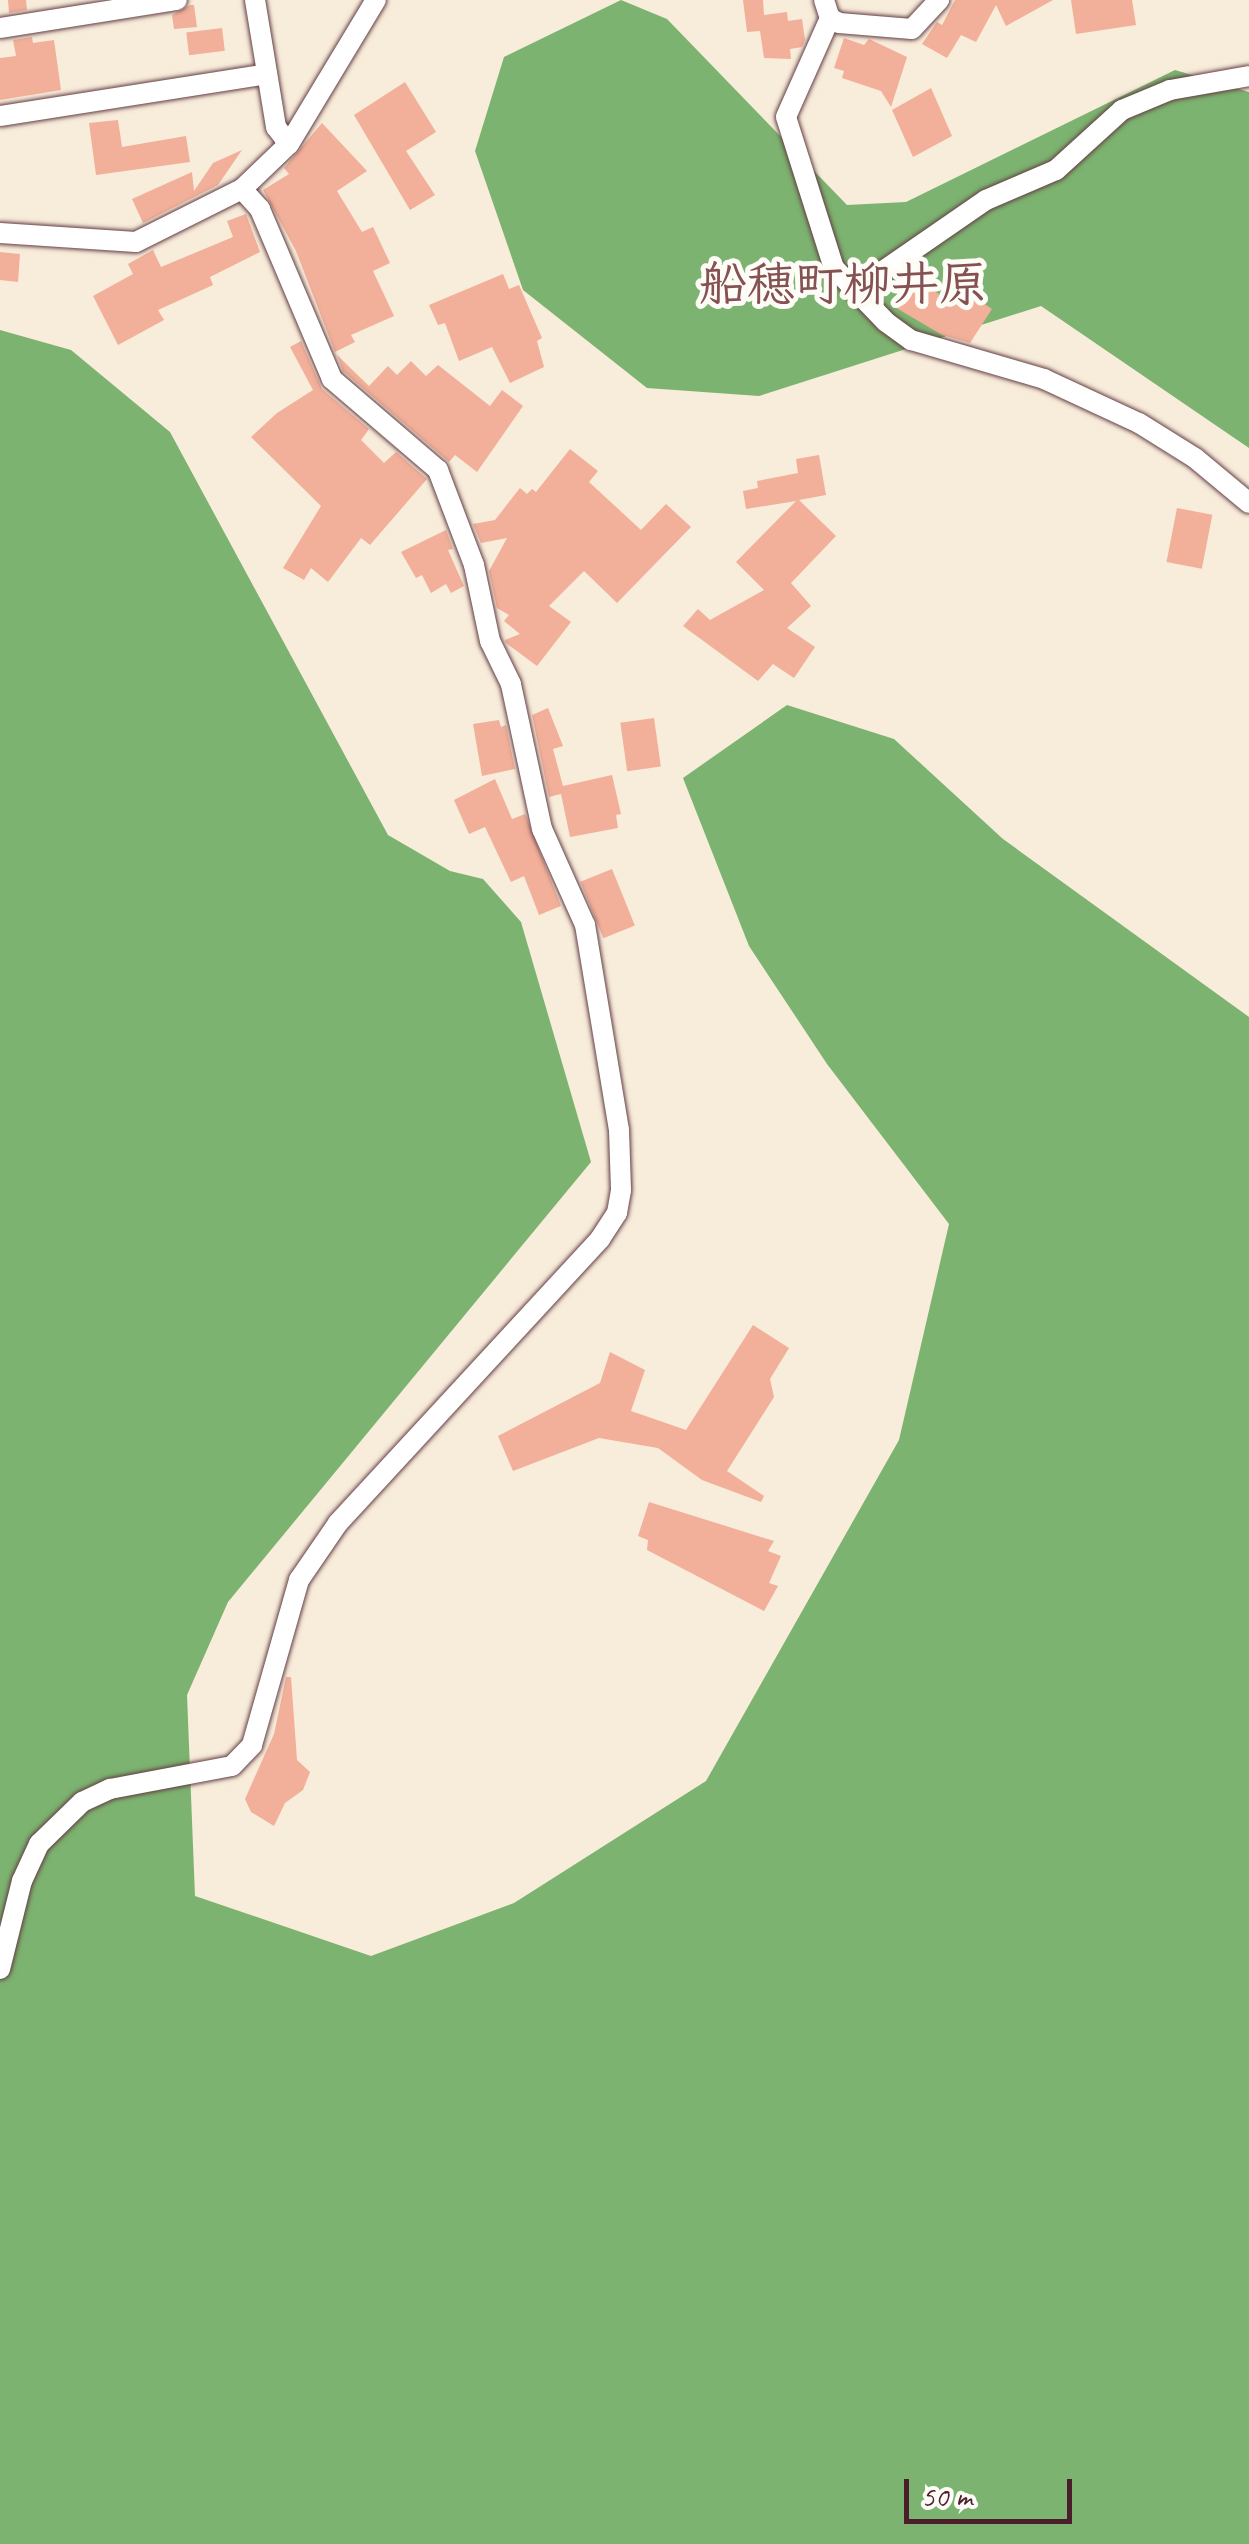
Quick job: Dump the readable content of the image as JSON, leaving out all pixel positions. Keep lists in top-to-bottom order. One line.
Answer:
{"districts":["船穂町柳井原"],"scale_bar":"50 m"}
